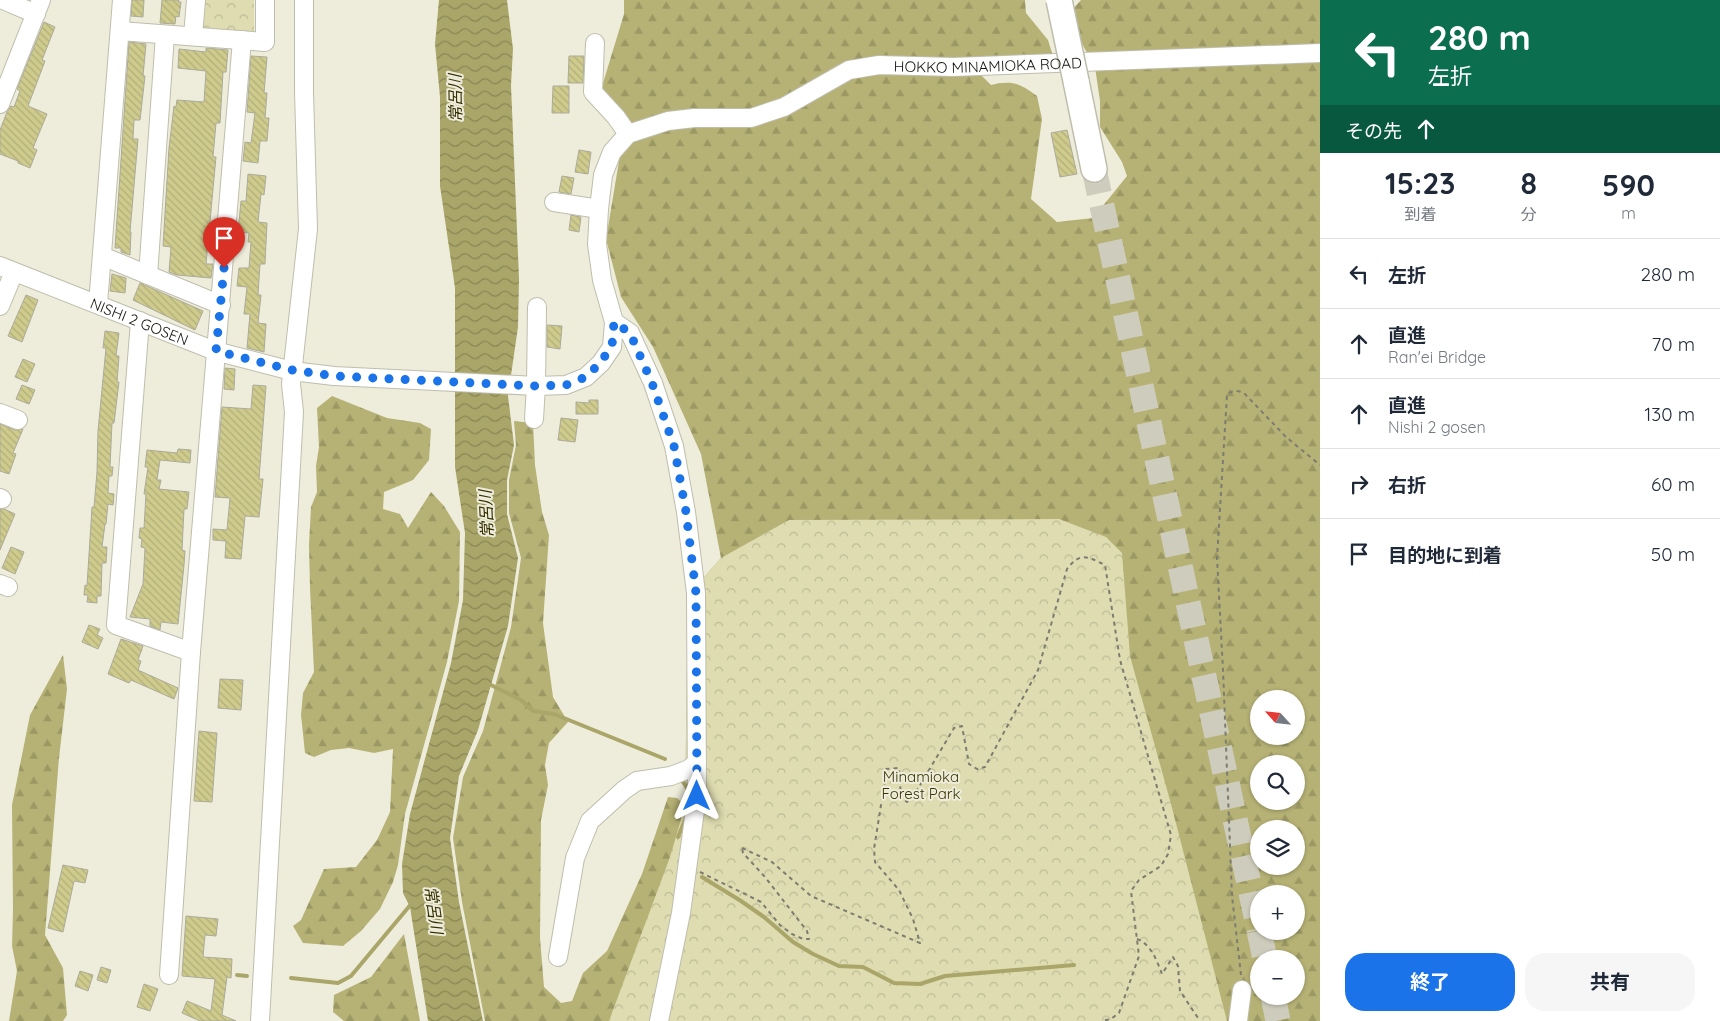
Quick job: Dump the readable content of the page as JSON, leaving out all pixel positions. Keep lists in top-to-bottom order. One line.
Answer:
{"streets":{"street":["HOKKO MINAMIOKA ROAD","NISHI 2 GOSEN"]},"water":["常呂川"],"parks":["Minamioka Forest Park"],"north":"top left","page":{"turn":["280 m","左折"],"then":"その先","eta":["15:23","到着","8","分","590","m"],"list":[{"name":"左折","value":"280 m"},{"name":"直進","note":"Ran'ei Bridge","value":"70 m"},{"name":"直進","note":"Nishi 2 gosen","value":"130 m"},{"name":"右折","value":"60 m"},{"name":"目的地に到着","value":"50 m"}],"map_buttons":["+","−"],"buttons":["終了","共有"]}}
